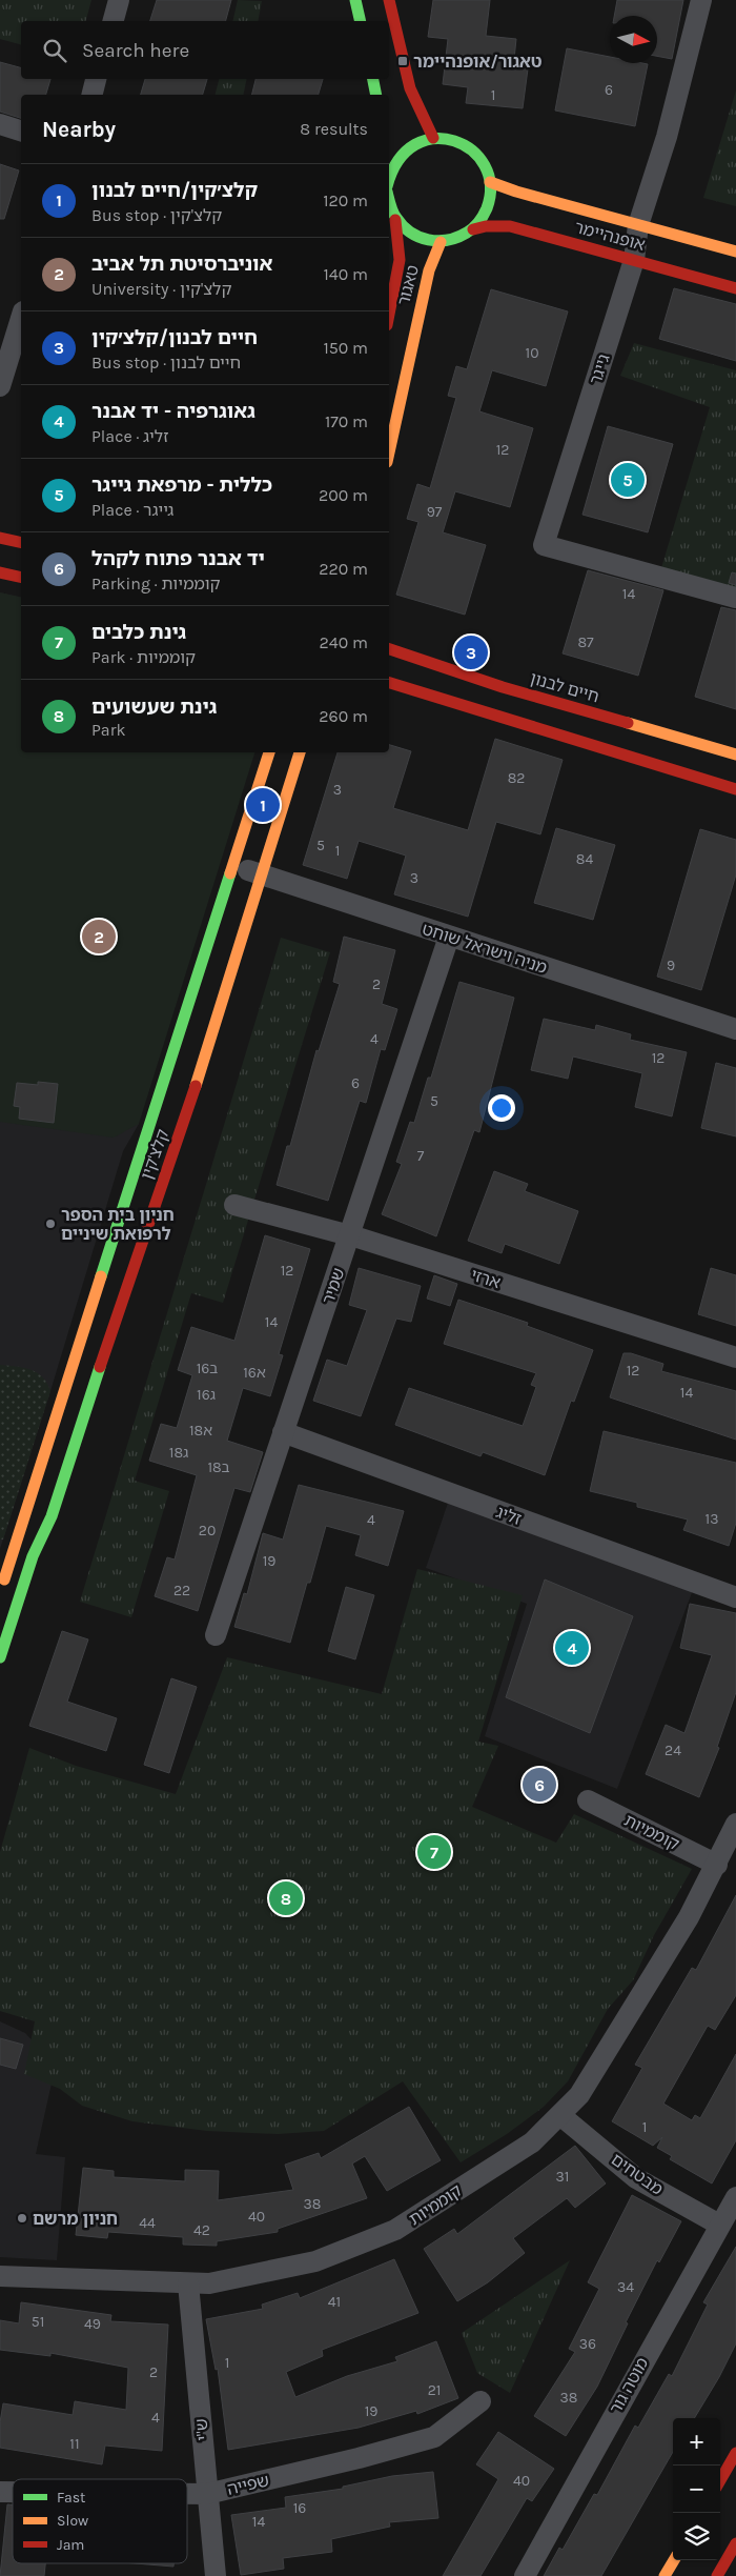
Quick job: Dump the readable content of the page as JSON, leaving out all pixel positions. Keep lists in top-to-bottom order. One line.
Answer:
{"streets":{"street":["אופנהיימר","טאגור","גייגר","חיים לבנון","מניה וישראל שוחט","קלצ'קין","ארזי","שמיר","זליג","קוממיות","מבטחים","מוטה גור","ש\"י","שפייה"]},"crossings":[["אופנהיימר","טאגור"],["אופנהיימר","גייגר"],["מניה וישראל שוחט","קלצ'קין"],["מניה וישראל שוחט","שמיר"],["ארזי","שמיר"],["שמיר","זליג"],["קוממיות","מבטחים"],["קוממיות","ש\"י"],["מבטחים","מוטה גור"],["ש\"י","שפייה"]],"places":{"transit":["טאגור/אופנהיימר"],"other":["חניון בית הספר לרפואת שיניים","חניון מרשם"]},"house_numbers":["6","1","10","12","97","14","87","82","3","5","1","84","3","9","2","4","12","6","5","7","12","14","16ב","12","16א","14","16ג","18א","18ג","18ב","13","4","20","19","22","24","1","31","38","40","44","42","34","41","51","49","36","1","2","21","38","19","4","11","40","16","14"],"legend":["Fast","Slow","Jam"],"north":"right","page":{"search":"Search here","heading":["Nearby","8 results"],"list":[{"mark":"1","name":"קלצ׳קין/חיים לבנון","note":"Bus stop · קלצ'קין","value":"120 m"},{"mark":"2","name":"אוניברסיטת תל אביב","note":"University · קלצ'קין","value":"140 m"},{"mark":"3","name":"חיים לבנון/קלצ׳קין","note":"Bus stop · חיים לבנון","value":"150 m"},{"mark":"4","name":"גאוגרפיה - יד אבנר","note":"Place · זליג","value":"170 m"},{"mark":"5","name":"כללית - מרפאת גייגר","note":"Place · גייגר","value":"200 m"},{"mark":"6","name":"יד אבנר פתוח לקהל","note":"Parking · קוממיות","value":"220 m"},{"mark":"7","name":"גינת כלבים","note":"Park · קוממיות","value":"240 m"},{"mark":"8","name":"גינת שעשועים","note":"Park","value":"260 m"}],"pins":["5","3","1","2","4","6","7","8"],"map_buttons":["+","−"]}}
